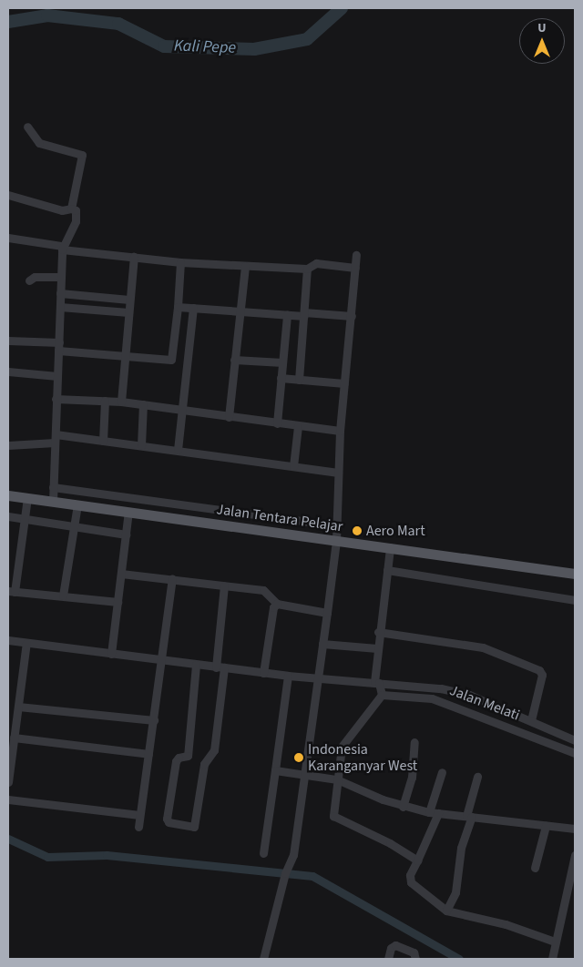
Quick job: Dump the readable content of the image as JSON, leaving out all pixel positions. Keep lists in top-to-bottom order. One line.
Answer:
{"streets":{"main road":["Jalan Tentara Pelajar"],"street":["Jalan Melati"]},"water":["Kali Pepe"],"places":["Aero Mart","Indonesia Karanganyar West"],"north":"top"}
